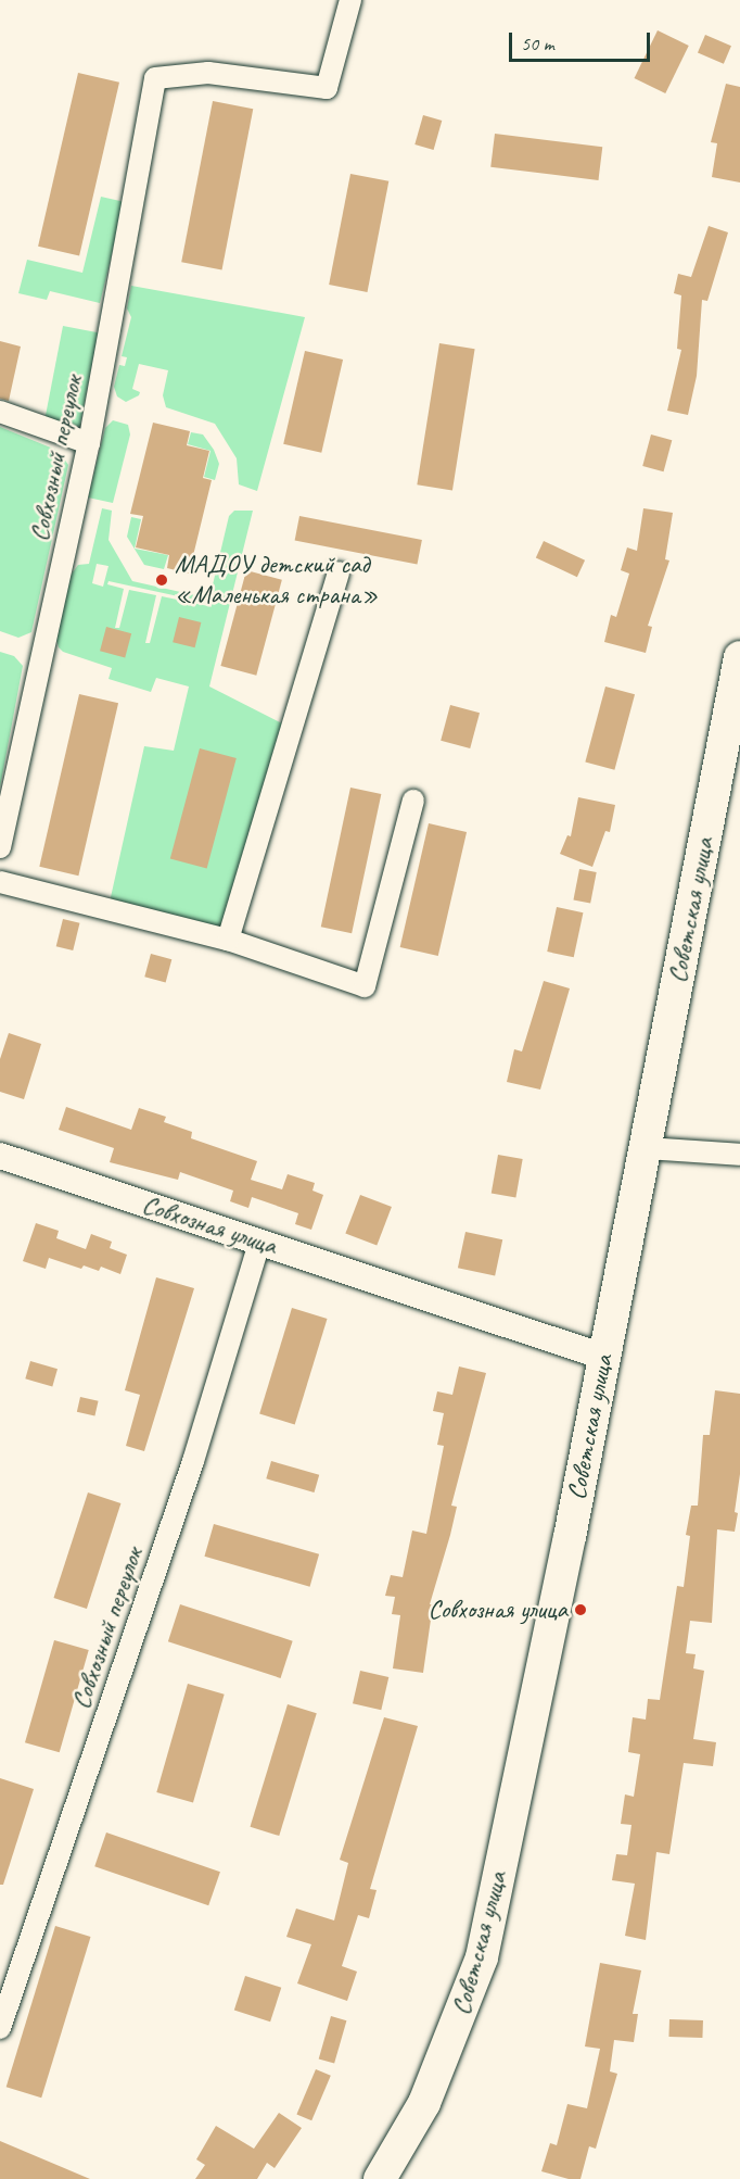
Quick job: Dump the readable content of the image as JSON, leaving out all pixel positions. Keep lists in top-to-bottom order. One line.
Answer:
{"streets":{"main road":["Советская улица"],"street":["Совхозный переулок","Совхозная улица"]},"crossings":[["Совхозный переулок","Совхозная улица"],["Советская улица","Совхозная улица"]],"places":["МАДОУ детский сад «Маленькая страна»","Совхозная улица"],"scale_bar":"50 m"}
